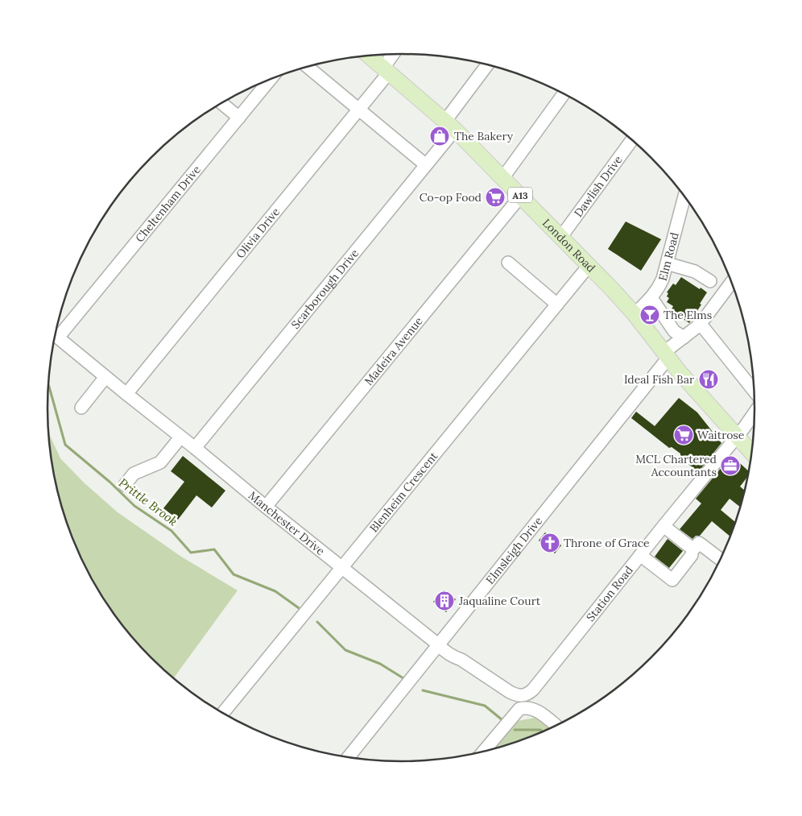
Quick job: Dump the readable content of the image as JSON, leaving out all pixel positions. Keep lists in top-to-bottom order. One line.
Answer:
{"streets":{"main road":["A13","London Road"],"street":["Dawlish Drive","Cheltenham Drive","Olivia Drive","Elm Road","Scarborough Drive","Madeira Avenue","Blenheim Crescent","Manchester Drive","Elmsleigh Drive","Station Road"]},"crossings":[["Dawlish Drive","London Road"],["Olivia Drive","London Road"],["Olivia Drive","Manchester Drive"],["London Road","Elm Road"],["London Road","Scarborough Drive"],["London Road","Madeira Avenue"],["London Road","Blenheim Crescent"],["London Road","Elmsleigh Drive"],["London Road","Station Road"],["Scarborough Drive","Manchester Drive"],["Madeira Avenue","Manchester Drive"],["Blenheim Crescent","Manchester Drive"],["Manchester Drive","Elmsleigh Drive"],["Manchester Drive","Station Road"]],"water":["Prittle Brook"],"places":{"shop":["The Bakery"],"supermarket":["Co-op Food","Waitrose"],"bar":["The Elms"],"restaurant":["Ideal Fish Bar"],"office":["MCL Chartered Accountants"],"church":["Throne of Grace"],"building":["Jaqualine Court"]}}
